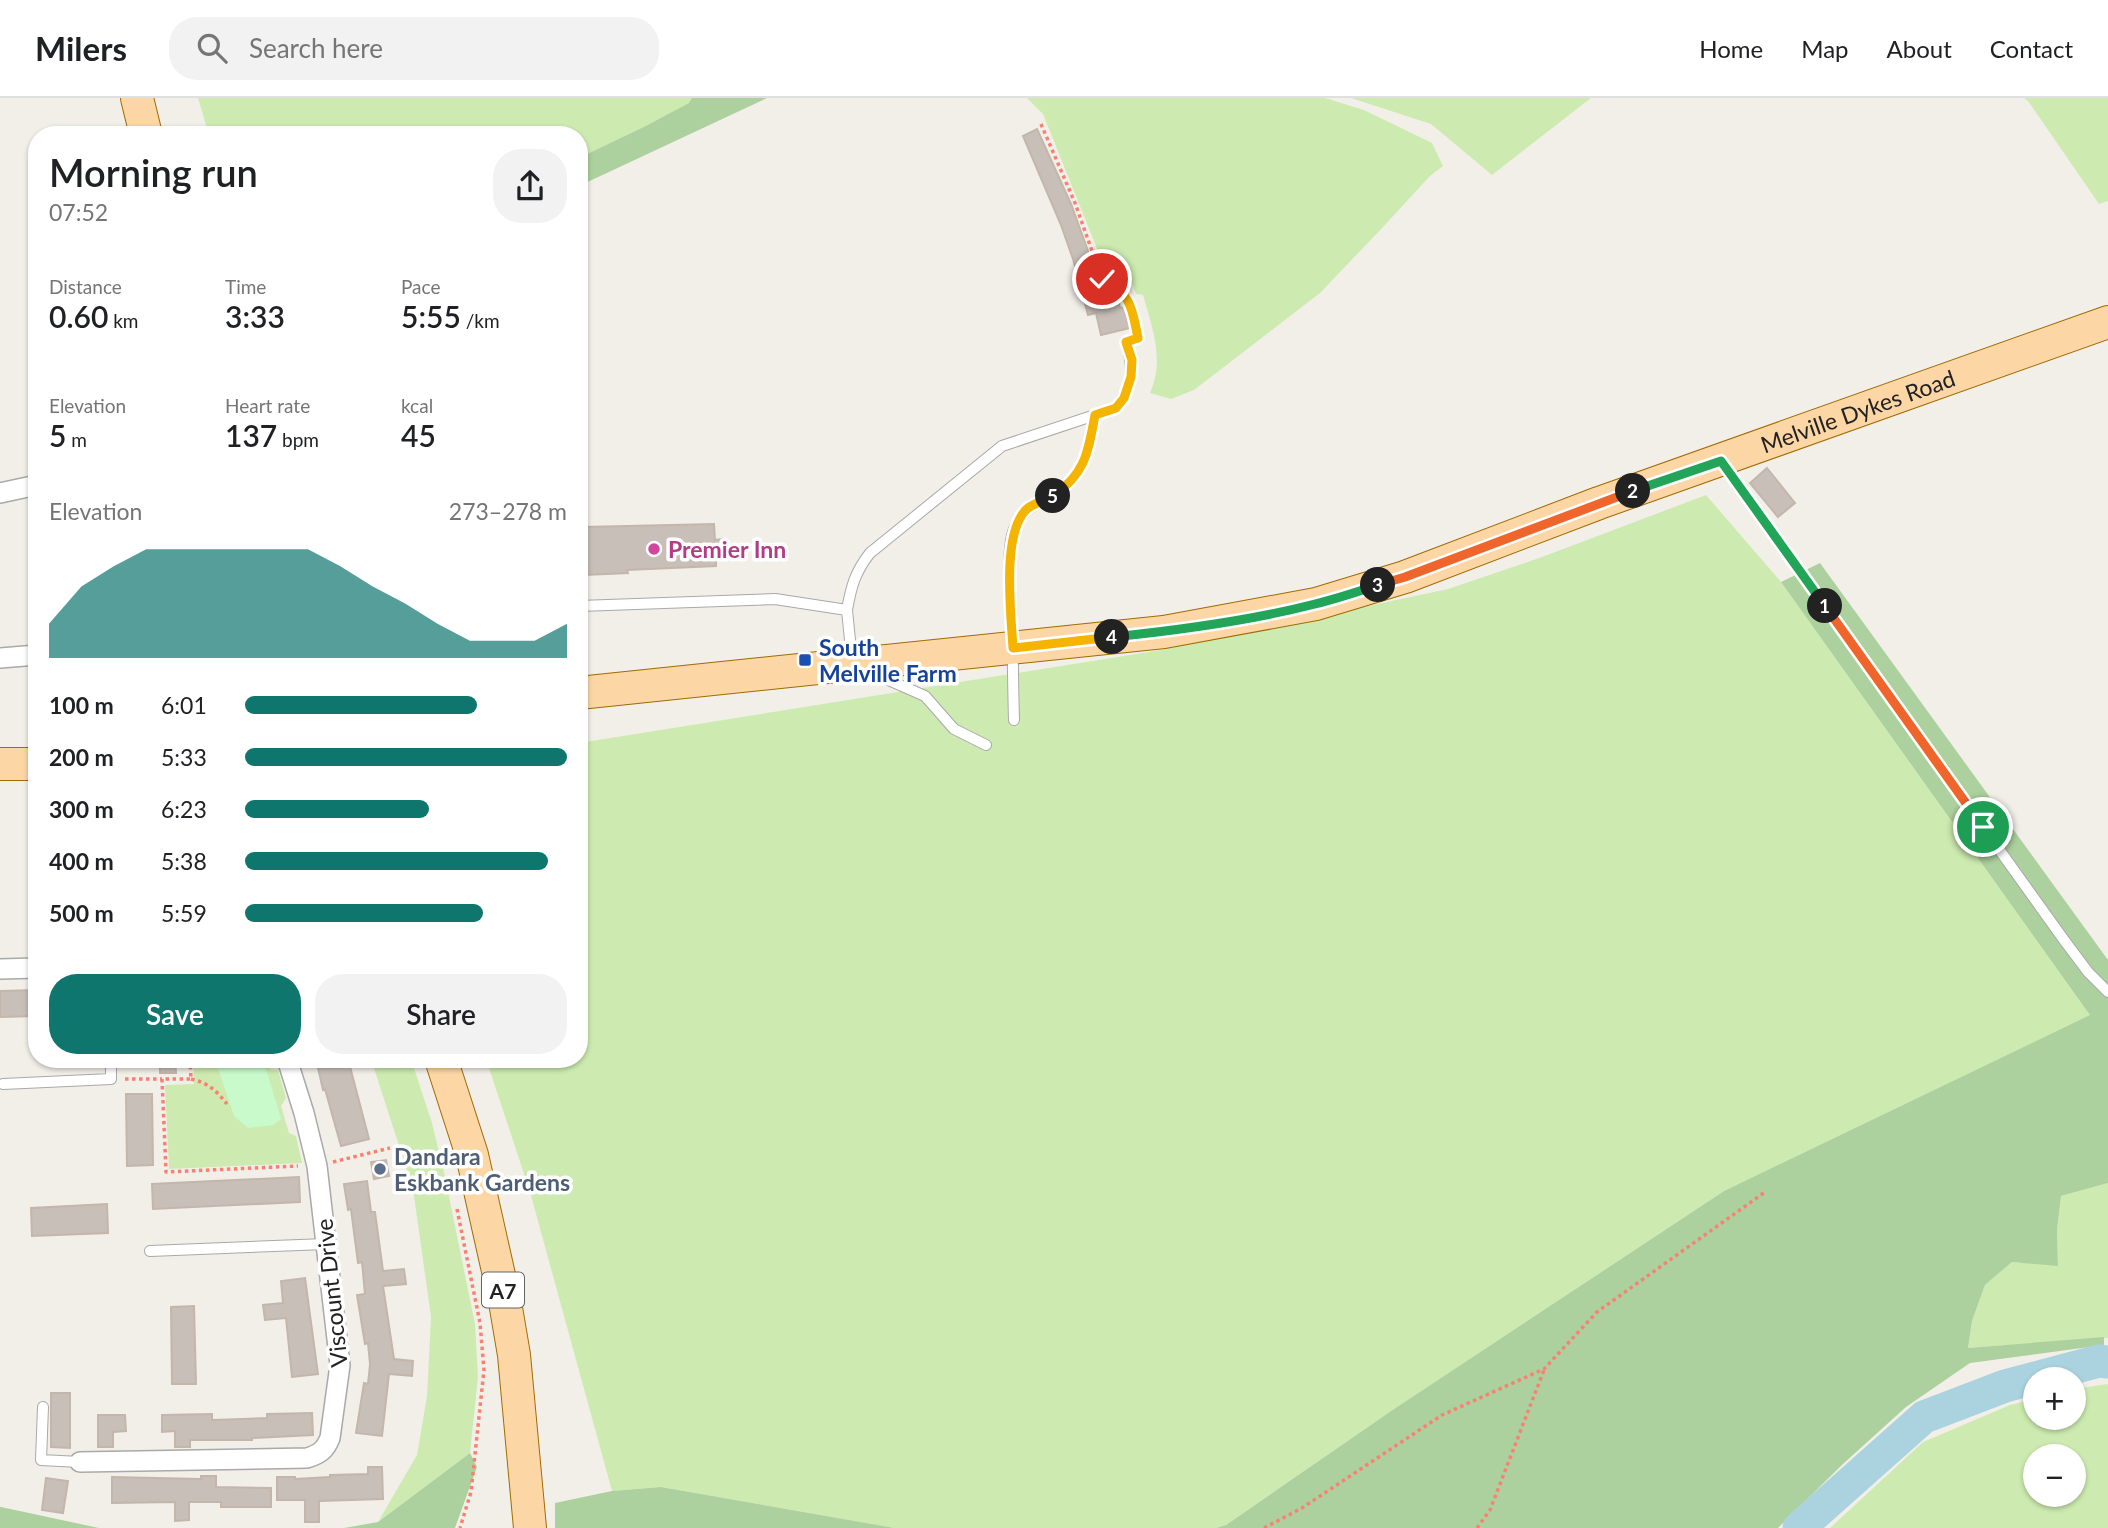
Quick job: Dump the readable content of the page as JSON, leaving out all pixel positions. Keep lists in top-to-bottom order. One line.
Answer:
{"streets":{"main road":["Melville Dykes Road","A7"],"street":["Viscount Drive"]},"places":{"other":["Premier Inn","Dandara Eskbank Gardens"],"transit":["South Melville Farm"]},"page":{"header":"Milers","search":"Search here","nav":["Home","Map","About","Contact"],"heading":["Morning run","07:52"],"stats":[["Distance","0.60 km"],["Time","3:33"],["Pace","5:55 /km"],["Elevation","5 m"],["Heart rate","137 bpm"],["kcal","45"]],"pins":["2","5","3","1","4"],"chart":["Elevation","273–278 m"],"list":[{"name":"100 m","note":"6:01"},{"name":"200 m","note":"5:33"},{"name":"300 m","note":"6:23"},{"name":"400 m","note":"5:38"},{"name":"500 m","note":"5:59"}],"buttons":["Save","Share"],"map_buttons":["+","−"]}}
